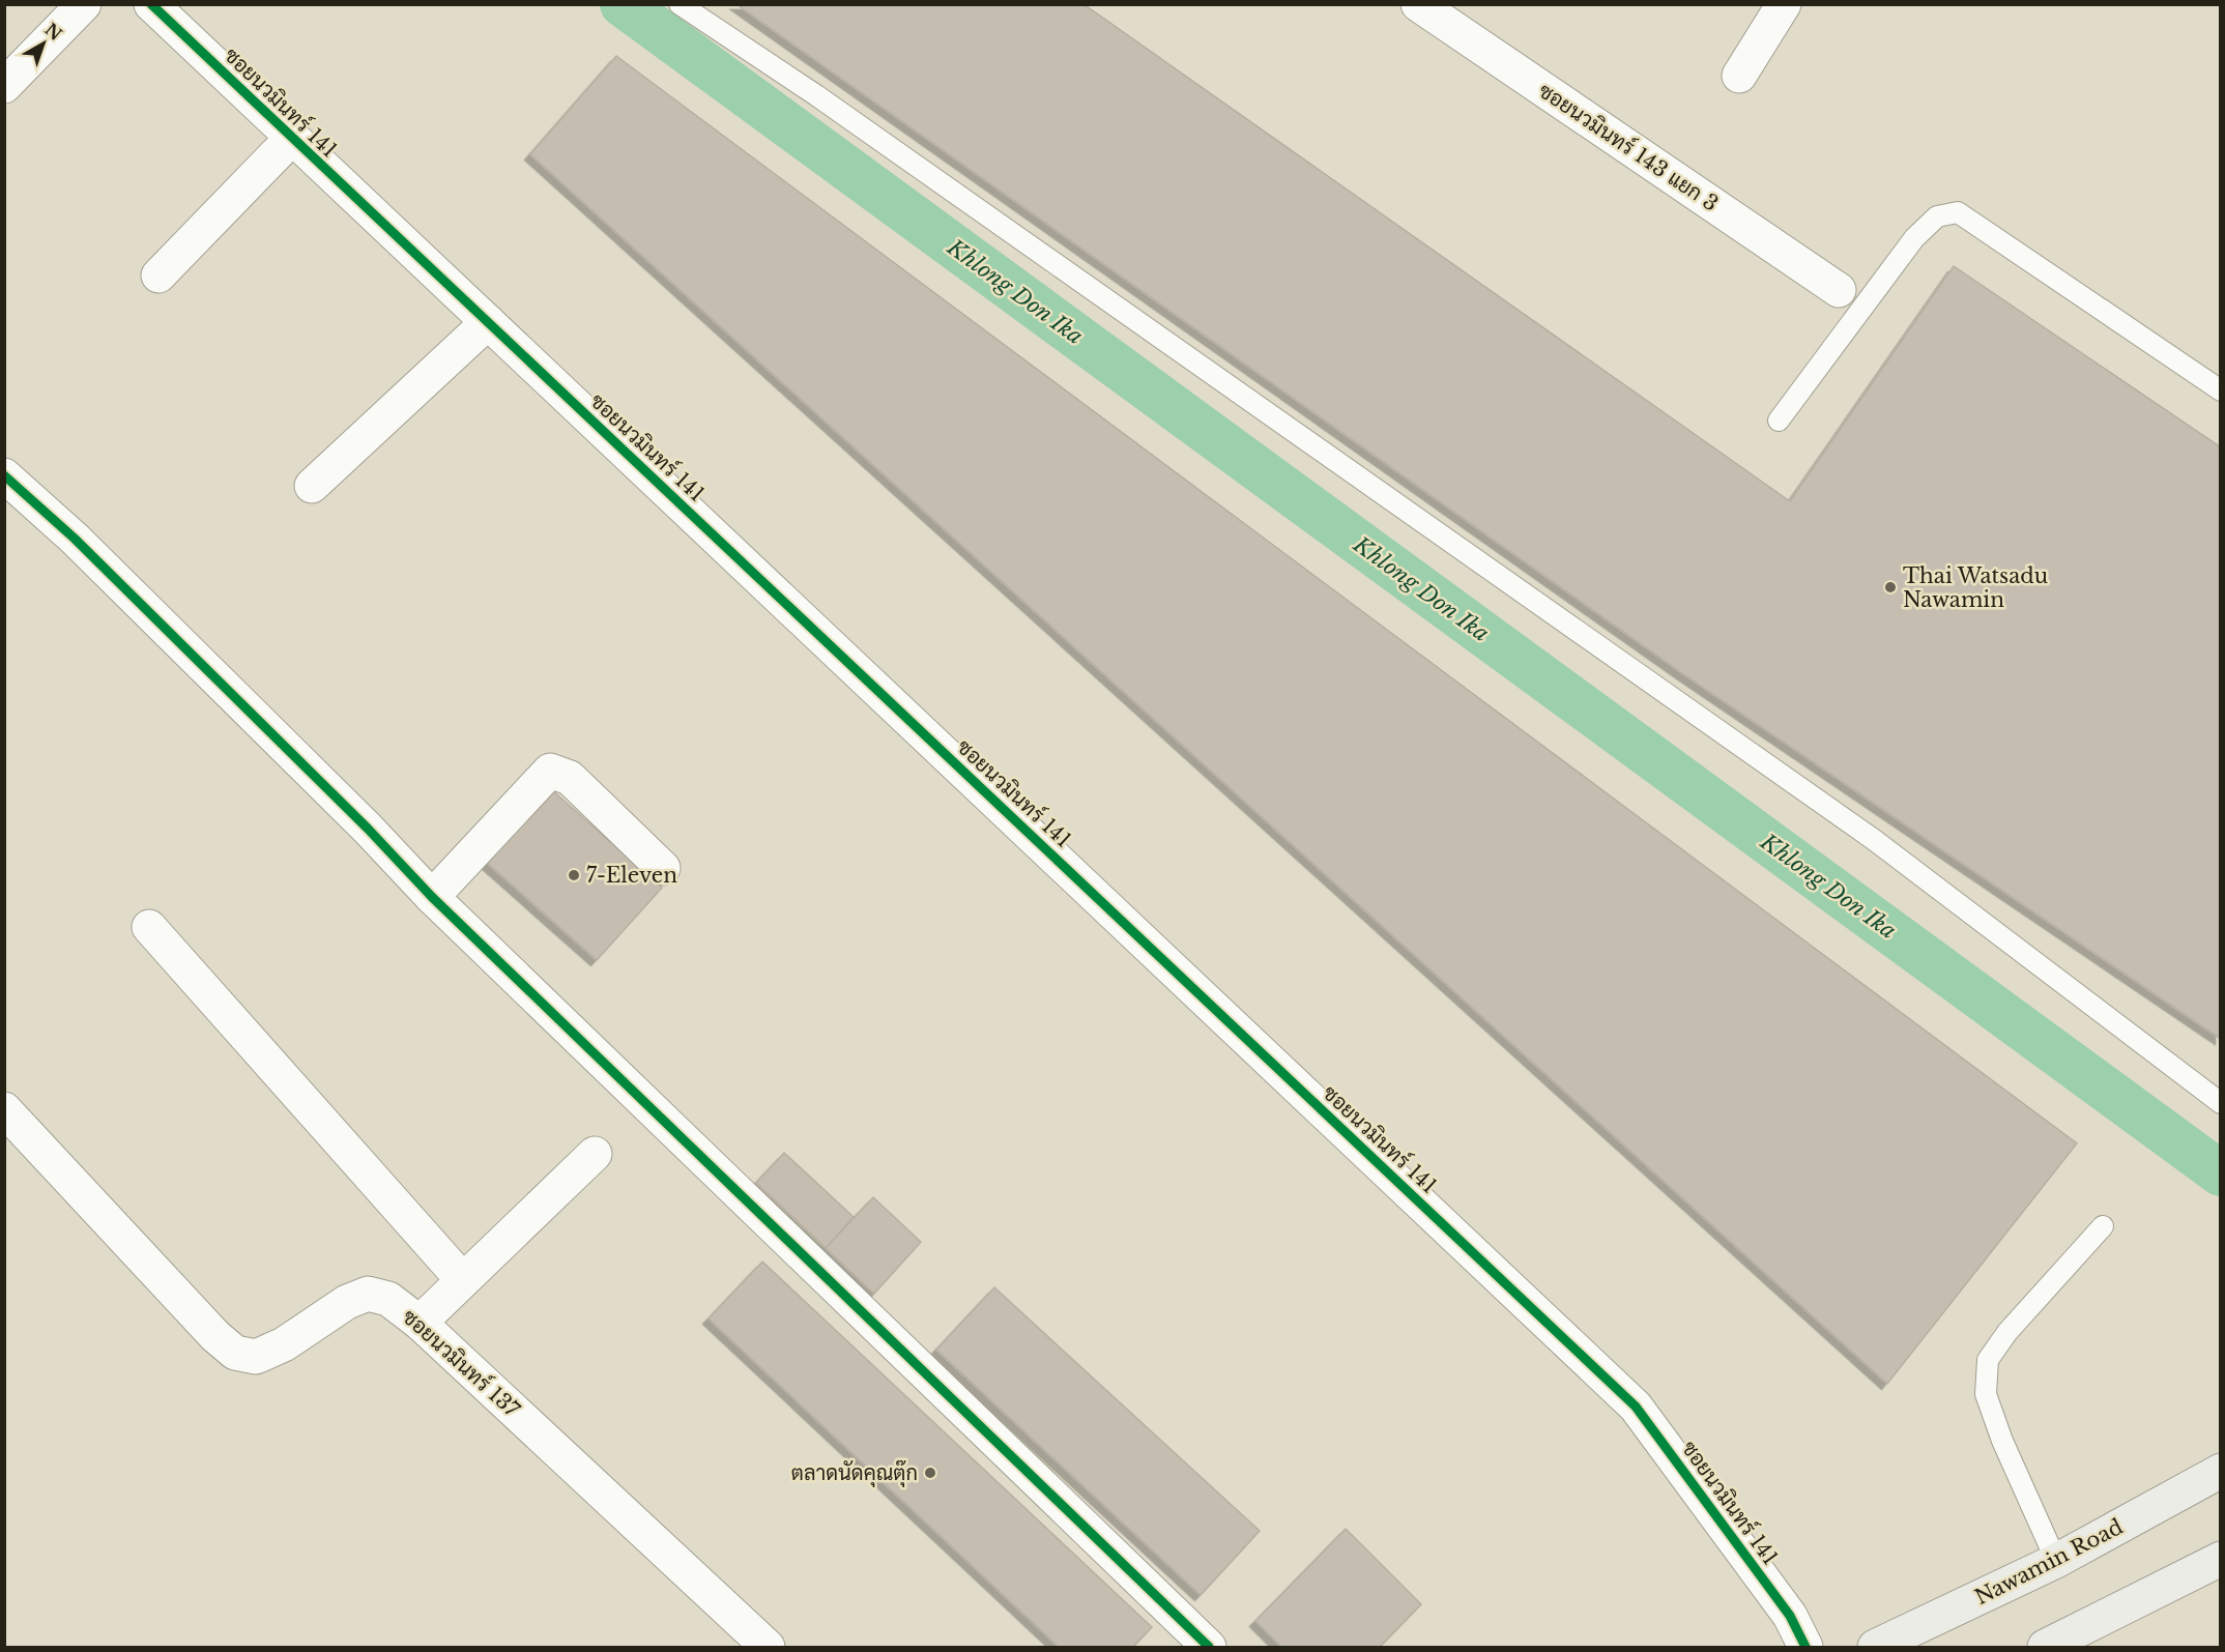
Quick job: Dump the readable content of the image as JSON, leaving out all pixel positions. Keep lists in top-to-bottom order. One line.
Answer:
{"streets":{"main road":["Nawamin Road"],"street":["ซอยนวมินทร์ 141","ซอยนวมินทร์ 143 แยก 3","ซอยนวมินทร์ 137"]},"water":["Khlong Don Ika"],"places":["Thai Watsadu Nawamin","7-Eleven","ตลาดนัดคุณตุ๊ก"],"north":"top right"}
